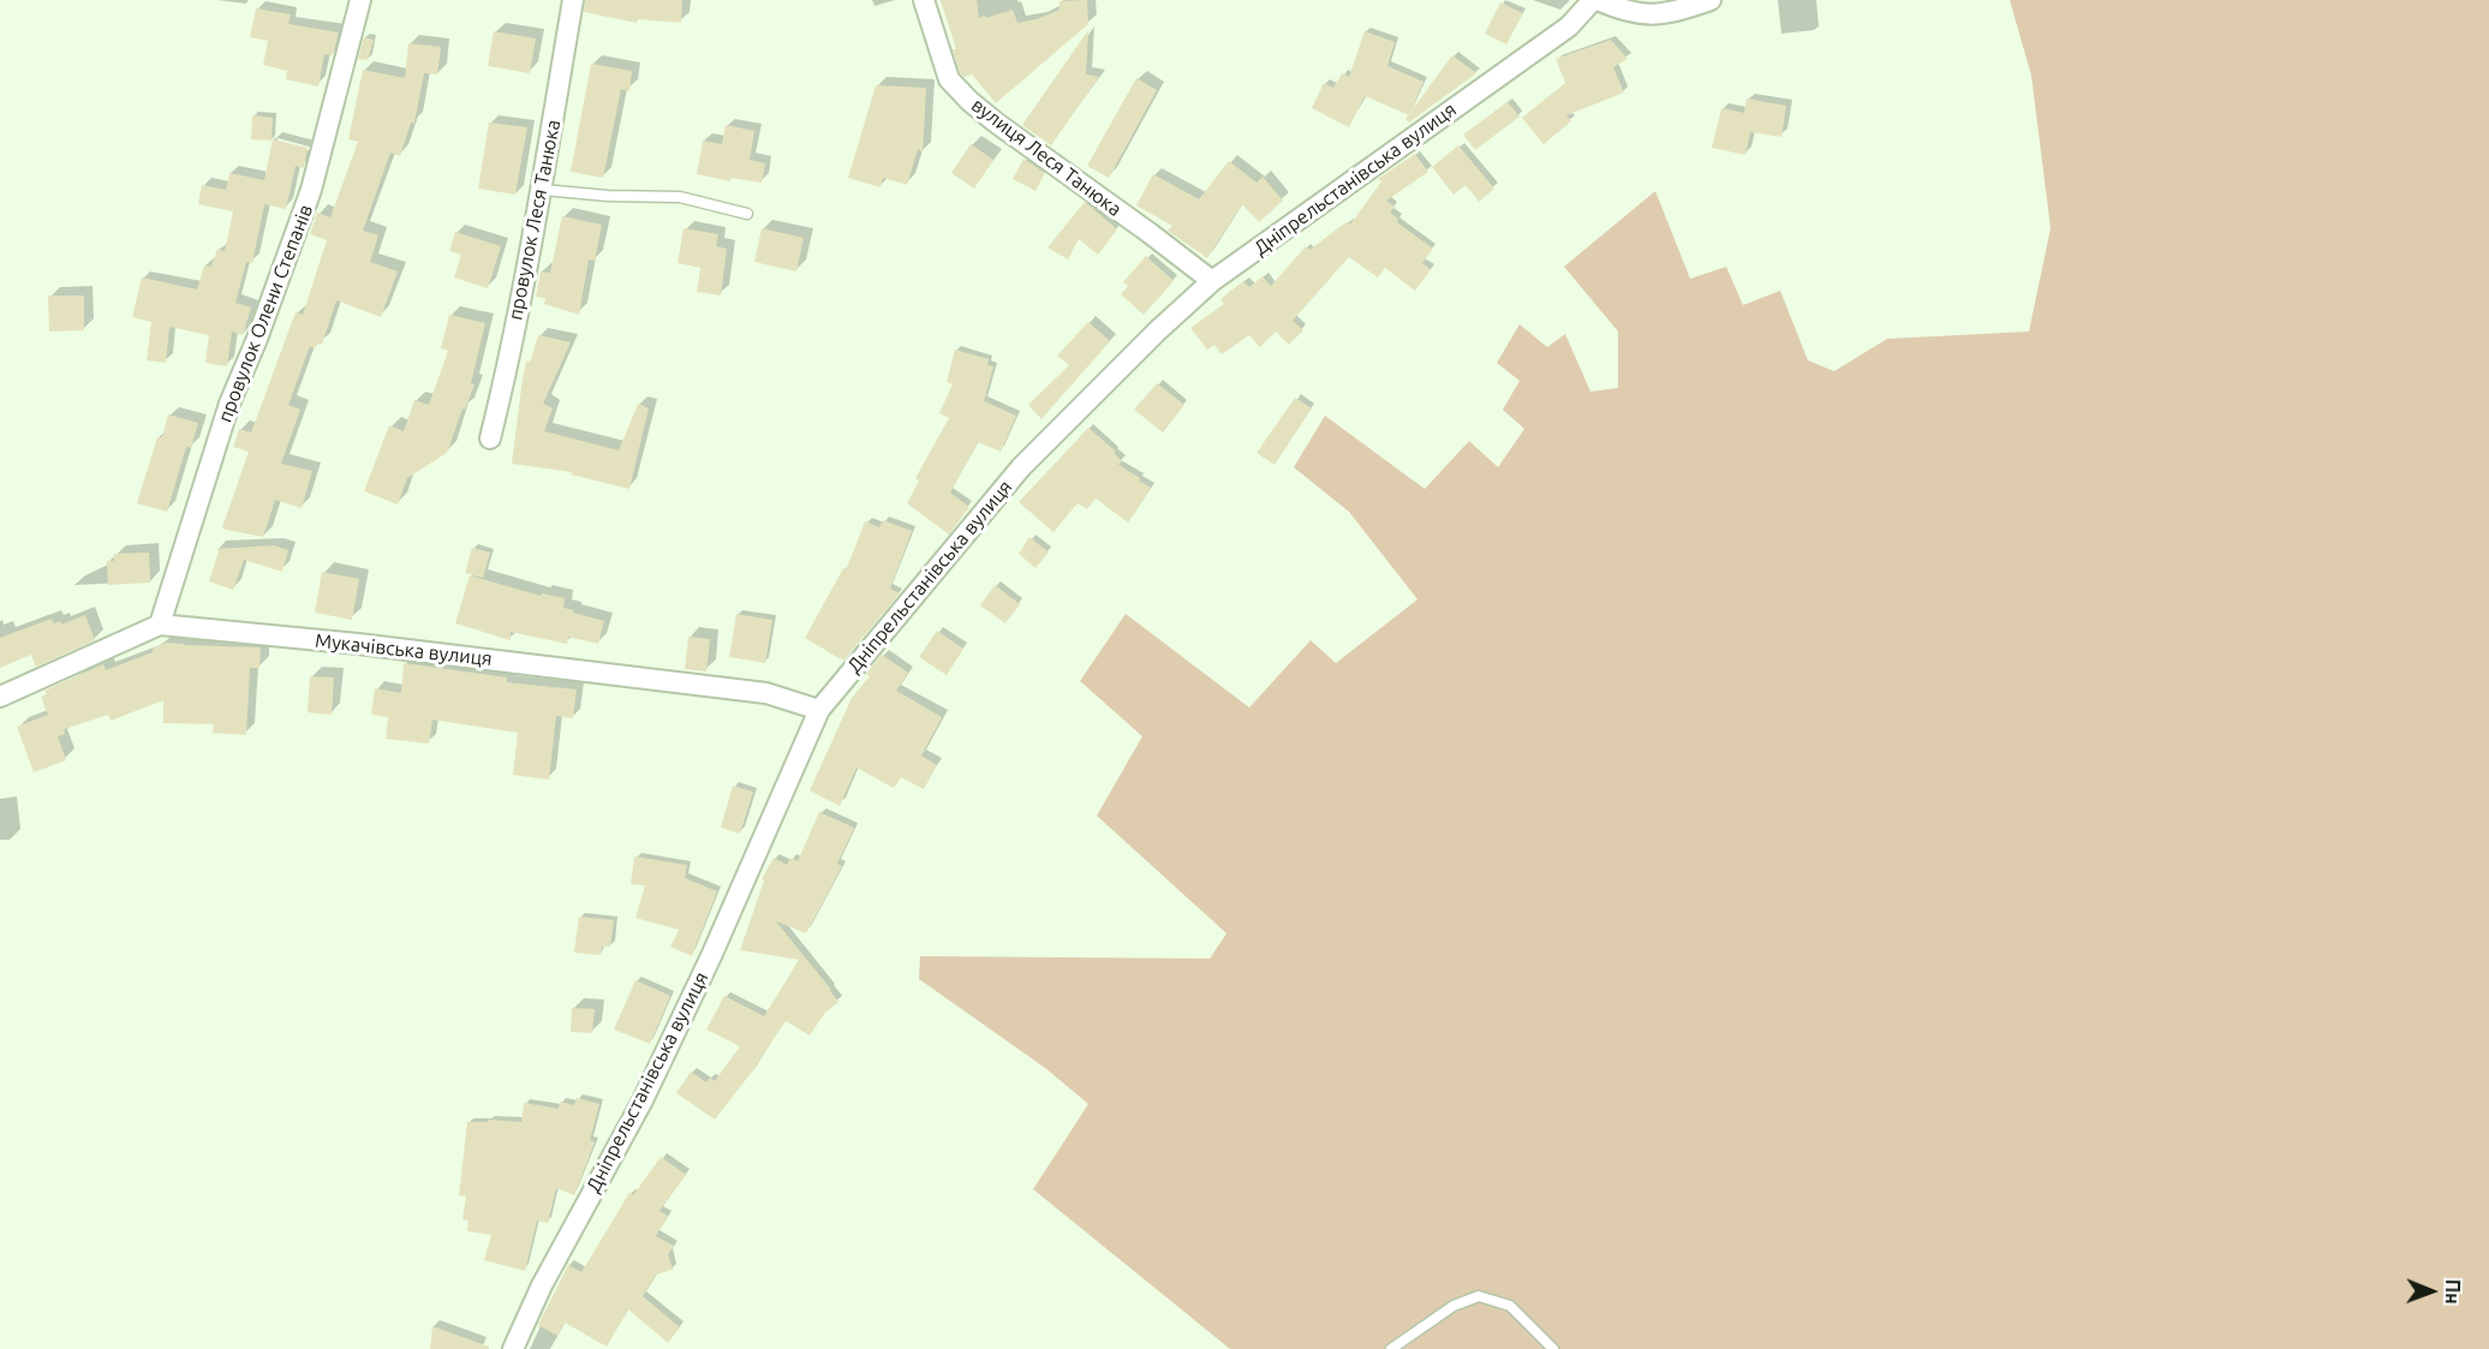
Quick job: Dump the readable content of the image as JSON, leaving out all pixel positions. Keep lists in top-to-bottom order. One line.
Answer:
{"streets":{"street":["вулиця Леся Танюка","Дніпрельстанівська вулиця","провулок Леся Танюка","провулок Олени Степанів","Мукачівська вулиця"]},"crossings":[["вулиця Леся Танюка","Дніпрельстанівська вулиця"],["Дніпрельстанівська вулиця","Мукачівська вулиця"],["провулок Олени Степанів","Мукачівська вулиця"]],"north":"right"}
